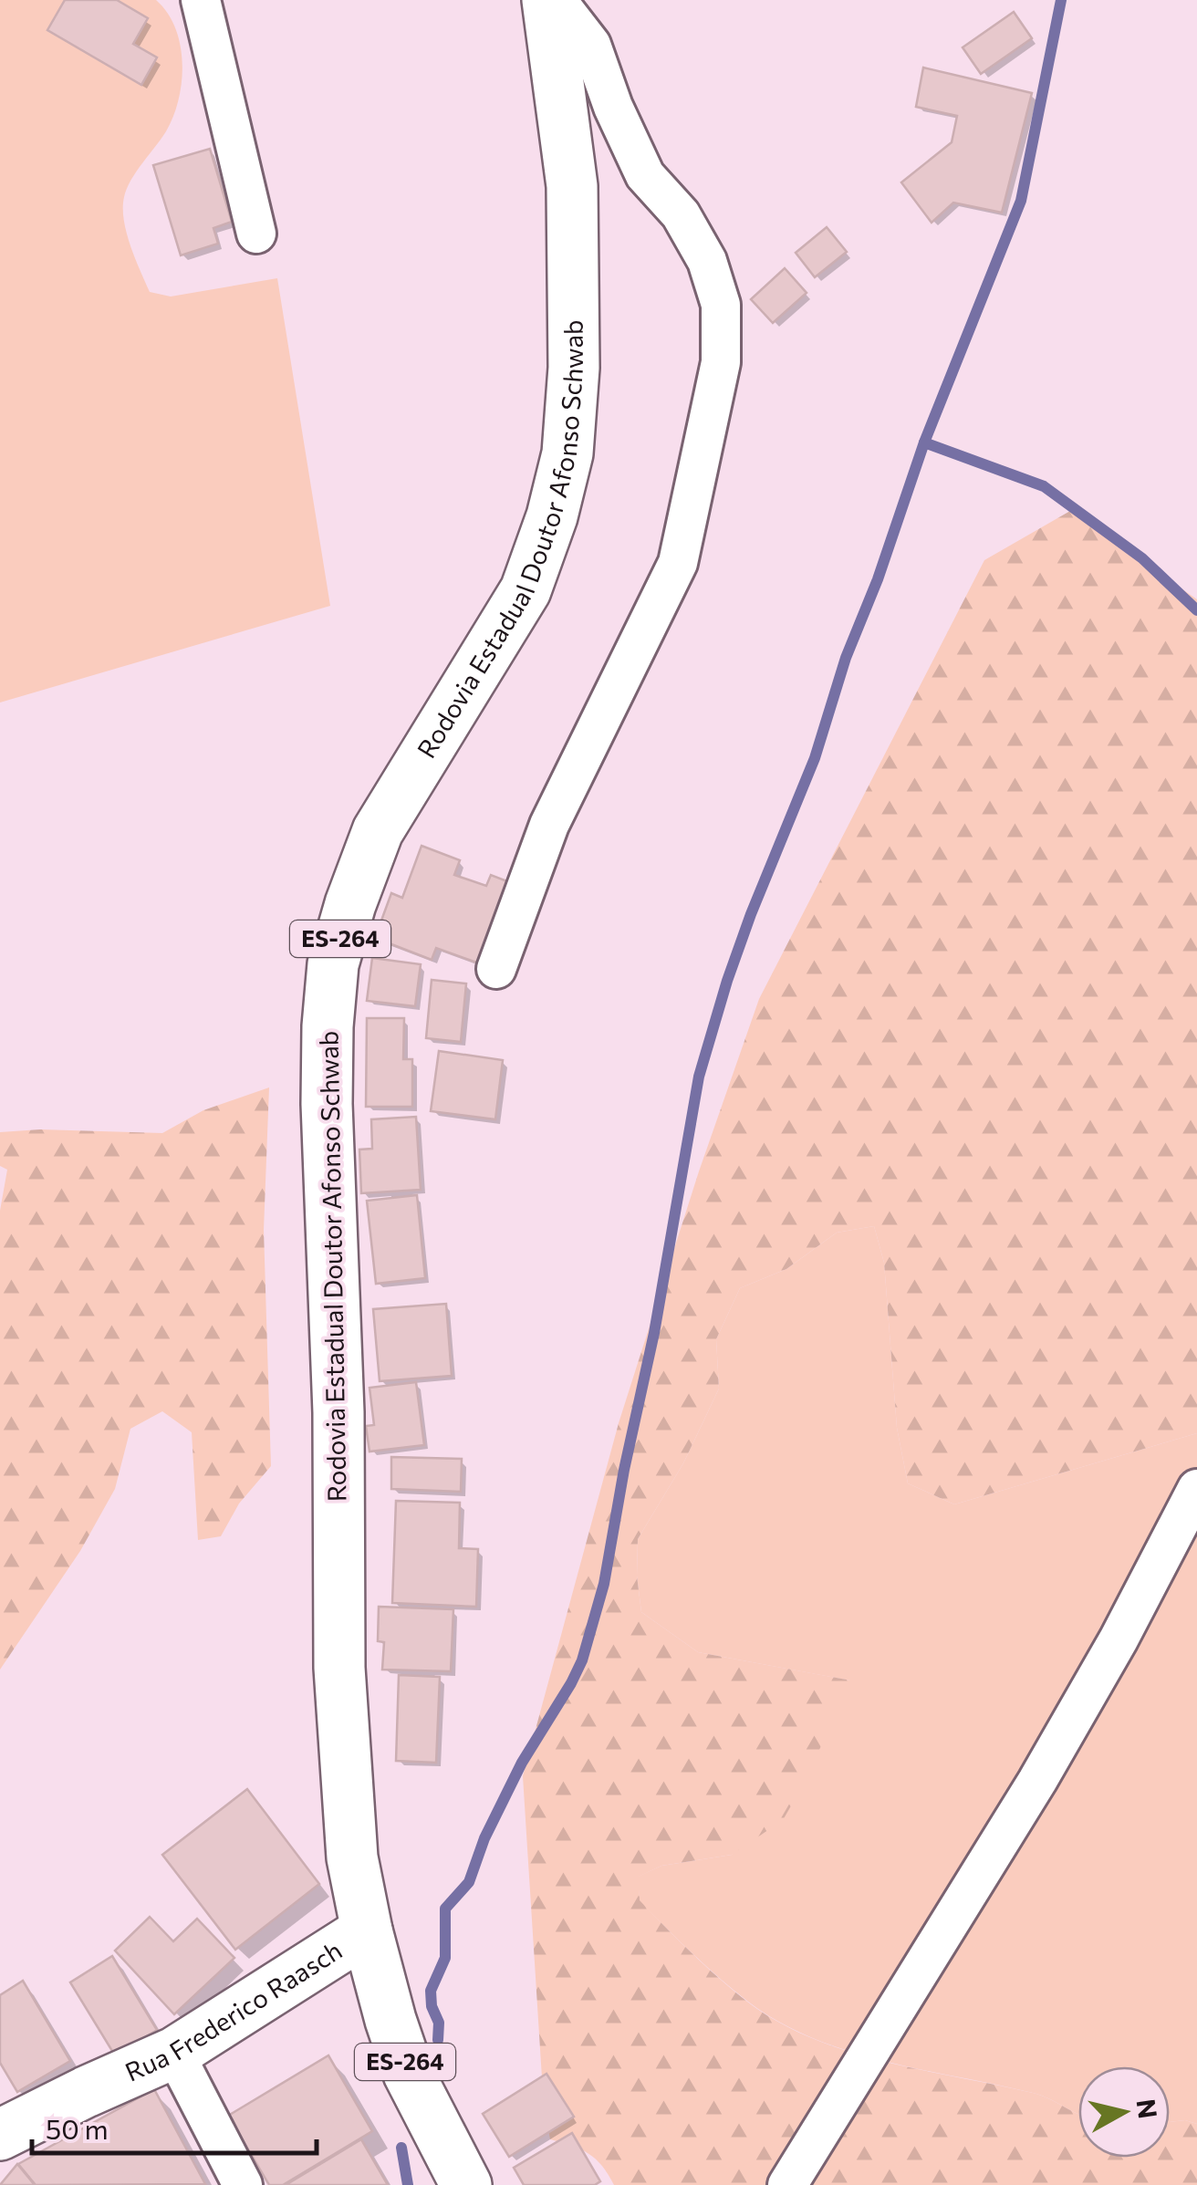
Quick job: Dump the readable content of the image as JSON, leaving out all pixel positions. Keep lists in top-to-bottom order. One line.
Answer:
{"streets":{"main road":["Rodovia Estadual Doutor Afonso Schwab","ES-264","Rua Frederico Raasch"]},"crossings":[["Rodovia Estadual Doutor Afonso Schwab","Rua Frederico Raasch"]],"scale_bar":"50 m","north":"right"}
